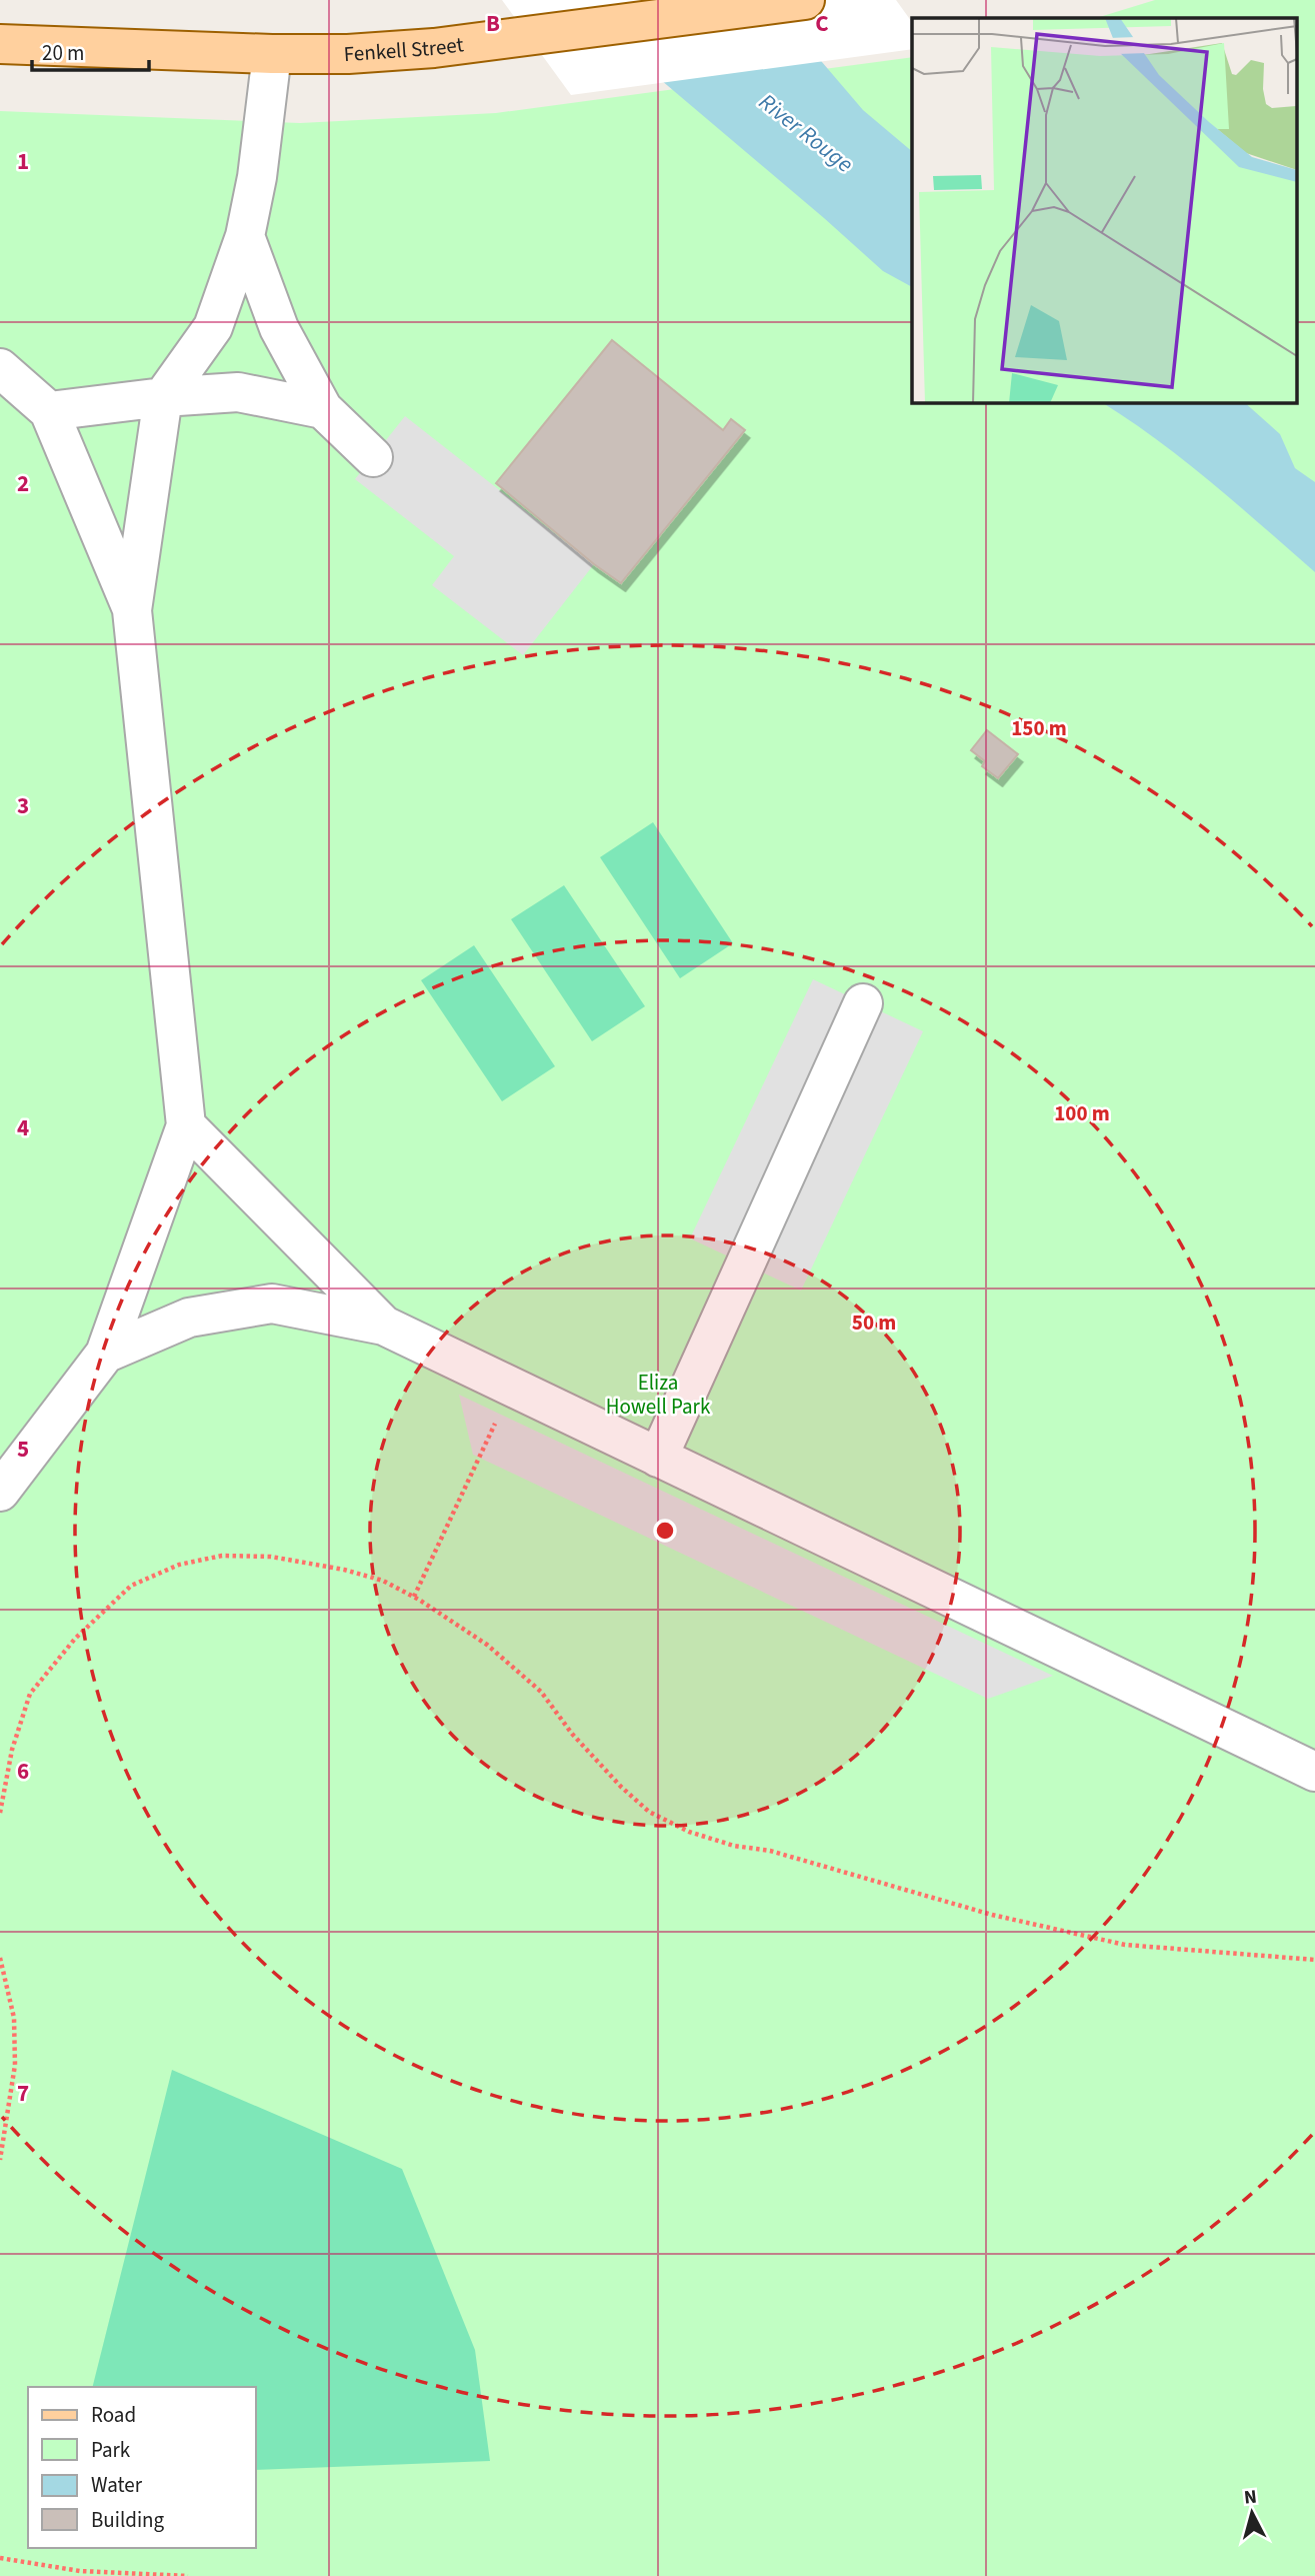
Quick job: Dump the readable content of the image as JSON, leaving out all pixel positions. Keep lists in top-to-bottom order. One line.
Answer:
{"streets":{"main road":["Fenkell Street"]},"water":["River Rouge"],"parks":["Eliza Howell Park"],"legend":["Road","Park","Water","Building"],"scale_bar":"20 m","north":"top","grid":{"columns":["B","C"],"rows":["1","2","3","4","5","6","7"]},"rings":["150 m","100 m","50 m"]}
